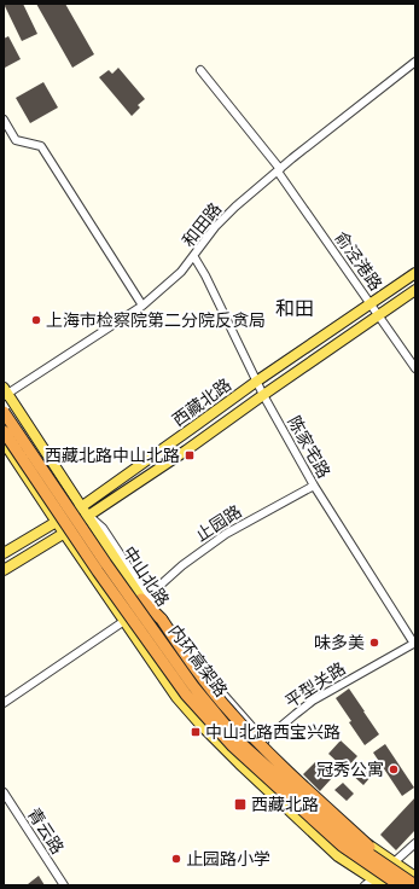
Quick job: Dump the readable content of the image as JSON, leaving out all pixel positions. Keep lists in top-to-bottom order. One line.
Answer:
{"streets":{"highway":["内环高架路"],"main road":["西藏北路","中山北路"],"street":["和田路","俞泾港路","陈家宅路","止园路","平型关路","青云路"]},"crossings":[["和田路","俞泾港路"],["和田路","陈家宅路"],["和田路","中山北路"],["俞泾港路","西藏北路"],["西藏北路","陈家宅路"],["西藏北路","中山北路"],["陈家宅路","止园路"],["陈家宅路","平型关路"],["止园路","中山北路"],["中山北路","内环高架路"],["中山北路","平型关路"]],"districts":["和田"],"places":{"other":["上海市检察院第二分院反贪局","味多美","冠秀公寓","止园路小学"],"transit":["西藏北路中山北路","中山北路西宝兴路","西藏北路"]}}
